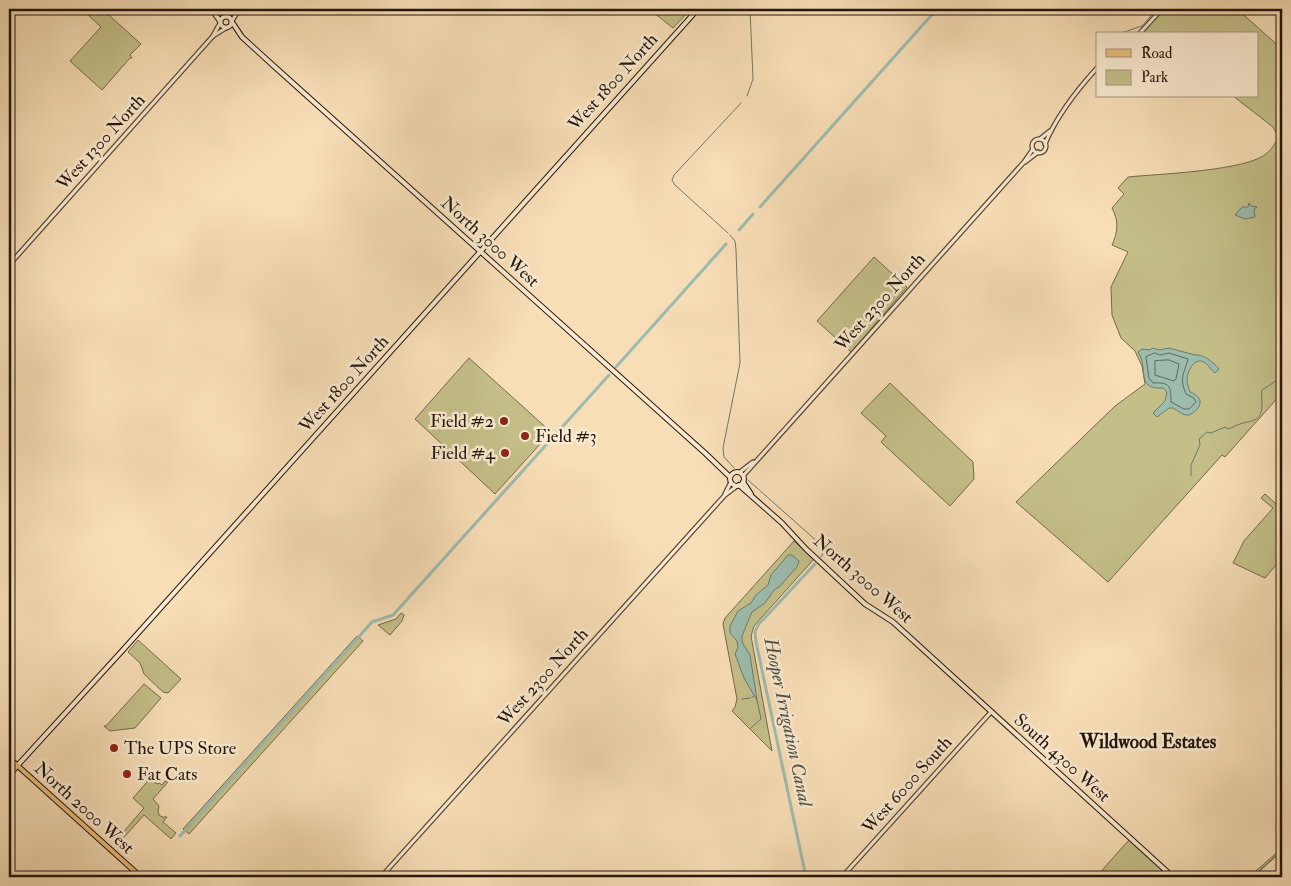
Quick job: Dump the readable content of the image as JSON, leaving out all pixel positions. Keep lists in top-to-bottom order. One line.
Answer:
{"streets":{"main road":["West 1800 North","North 3000 West","South 4300 West","North 2000 West"],"street":["West 1300 North","West 2300 North","West 6000 South"]},"crossings":[["West 1800 North","North 3000 West"],["West 1800 North","North 2000 West"],["West 1300 North","North 3000 West"],["North 3000 West","West 2300 North"],["North 3000 West","South 4300 West"],["South 4300 West","West 6000 South"]],"districts":["Wildwood Estates"],"water":["Hooper Irrigation Canal"],"places":["Field #2","Field #3","Field #4","The UPS Store","Fat Cats"],"legend":["Road","Park"]}
